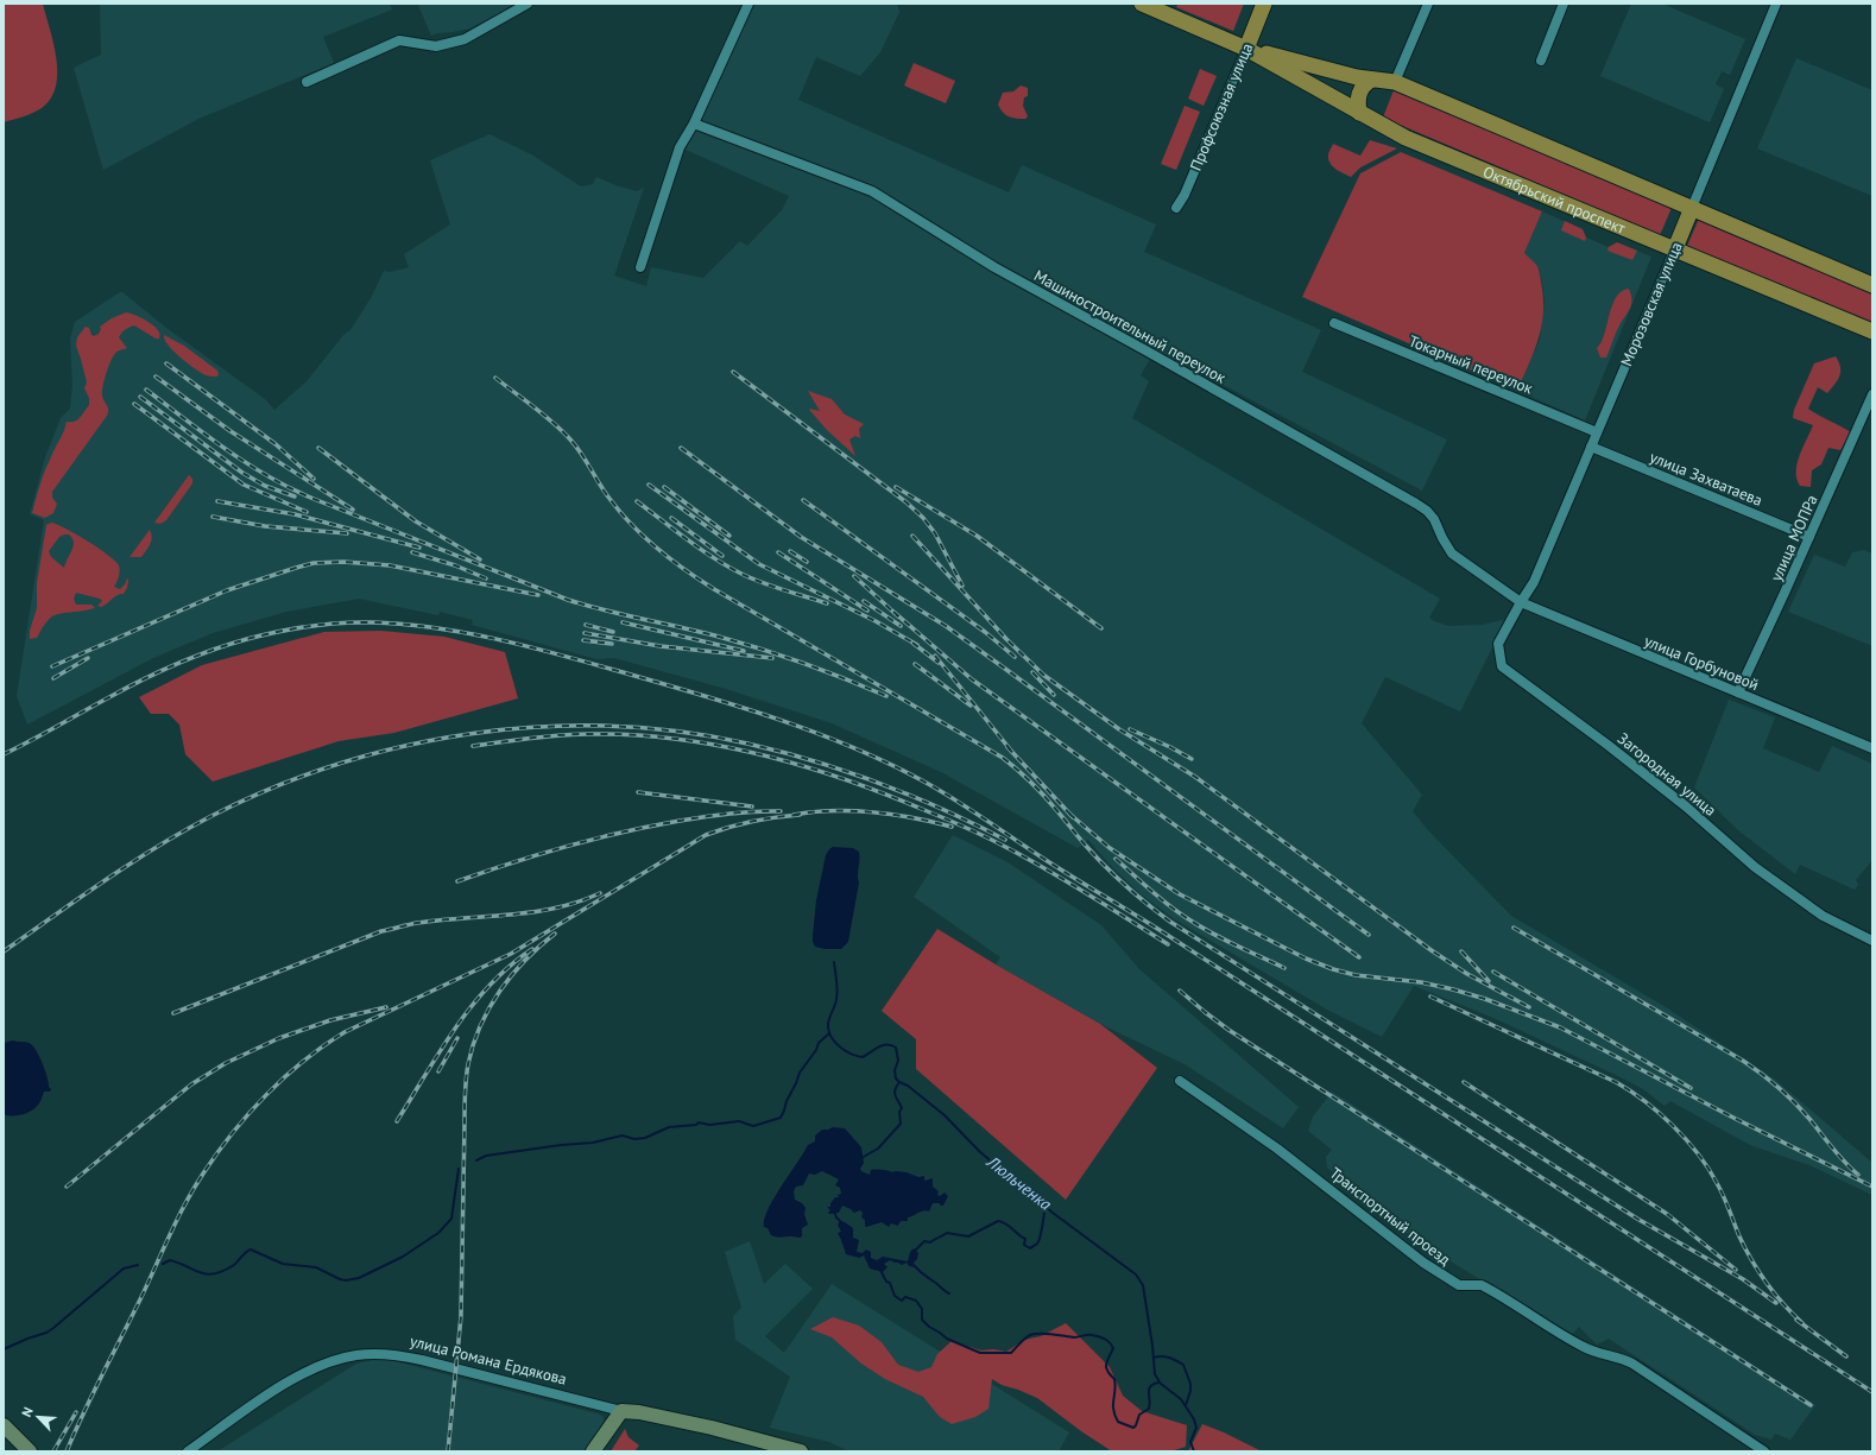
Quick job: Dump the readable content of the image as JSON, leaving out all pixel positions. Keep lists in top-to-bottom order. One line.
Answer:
{"streets":{"main road":["Профсоюзная улица","Октябрьский проспект","Морозовская улица"],"street":["Машиностроительный переулок","Токарный переулок","улица Захватаева","улица МОПРа","улица Горбуновой","Загородная улица","Транспортный проезд","улица Романа Ердякова"]},"crossings":[["Профсоюзная улица","Октябрьский проспект"],["Октябрьский проспект","Морозовская улица"],["Морозовская улица","Машиностроительный переулок"],["Морозовская улица","Токарный переулок"],["Морозовская улица","улица Захватаева"],["Морозовская улица","улица Горбуновой"],["Морозовская улица","Загородная улица"],["Машиностроительный переулок","улица Горбуновой"],["Машиностроительный переулок","Загородная улица"],["улица Захватаева","улица МОПРа"],["улица МОПРа","улица Горбуновой"],["улица Горбуновой","Загородная улица"]],"water":["Люльченка"],"north":"top left"}
